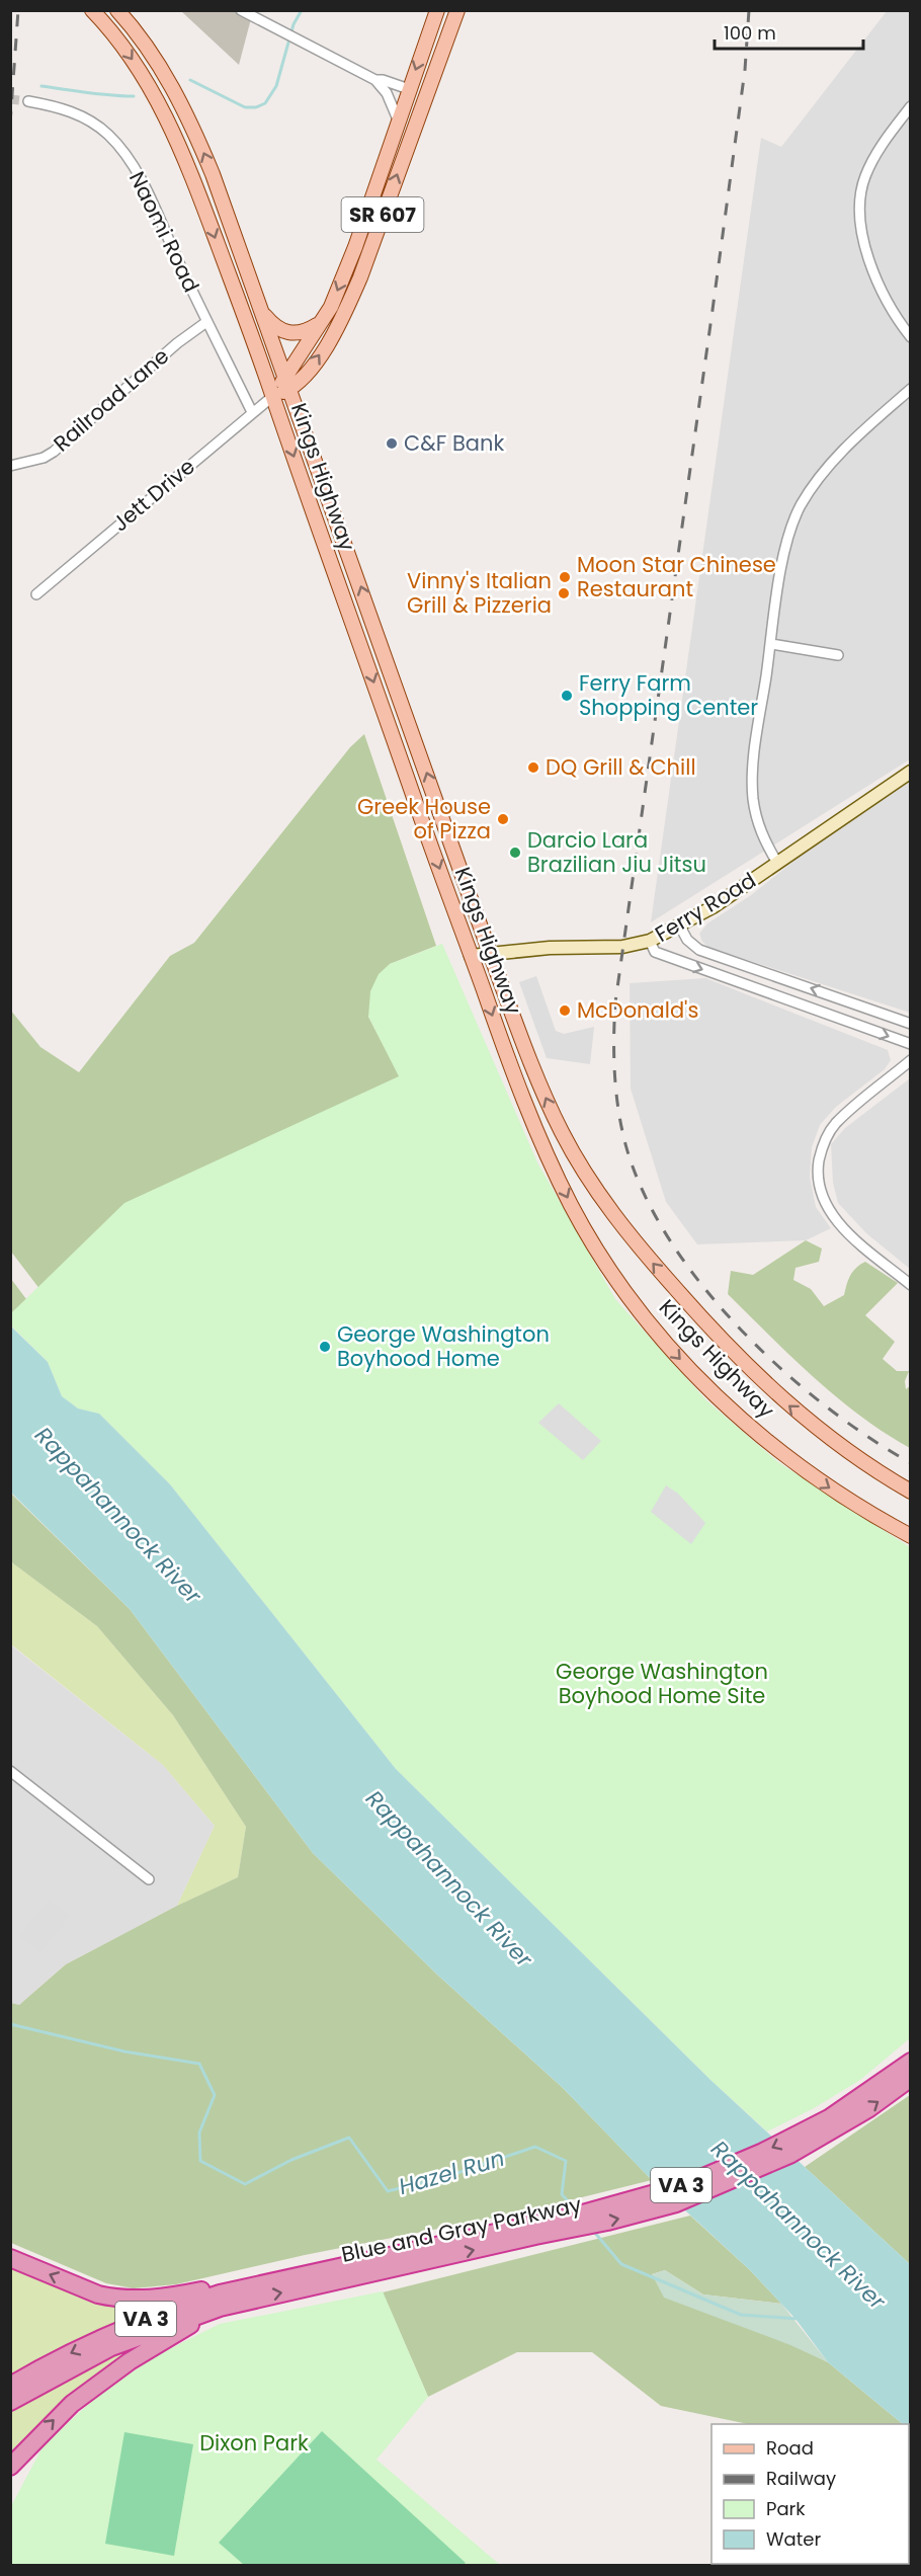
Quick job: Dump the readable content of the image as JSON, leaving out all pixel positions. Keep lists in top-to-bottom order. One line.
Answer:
{"streets":{"highway":["VA 3","Blue and Gray Parkway"],"main road":["SR 607","Kings Highway","Ferry Road"],"street":["Naomi Road","Railroad Lane","Jett Drive"]},"crossings":[["SR 607","Kings Highway"],["SR 607","Jett Drive"],["Naomi Road","Railroad Lane"],["Naomi Road","Jett Drive"],["Kings Highway","Jett Drive"],["Kings Highway","Ferry Road"]],"water":["Rappahannock River","Hazel Run"],"parks":["George Washington Boyhood Home Site","Dixon Park"],"places":["C&F Bank","Moon Star Chinese Restaurant","Vinny's Italian Grill & Pizzeria","Ferry Farm Shopping Center","DQ Grill & Chill","Greek House of Pizza","Darcio Lara Brazilian Jiu Jitsu","McDonald's","George Washington Boyhood Home"],"legend":["Road","Railway","Park","Water"],"scale_bar":"100 m"}
